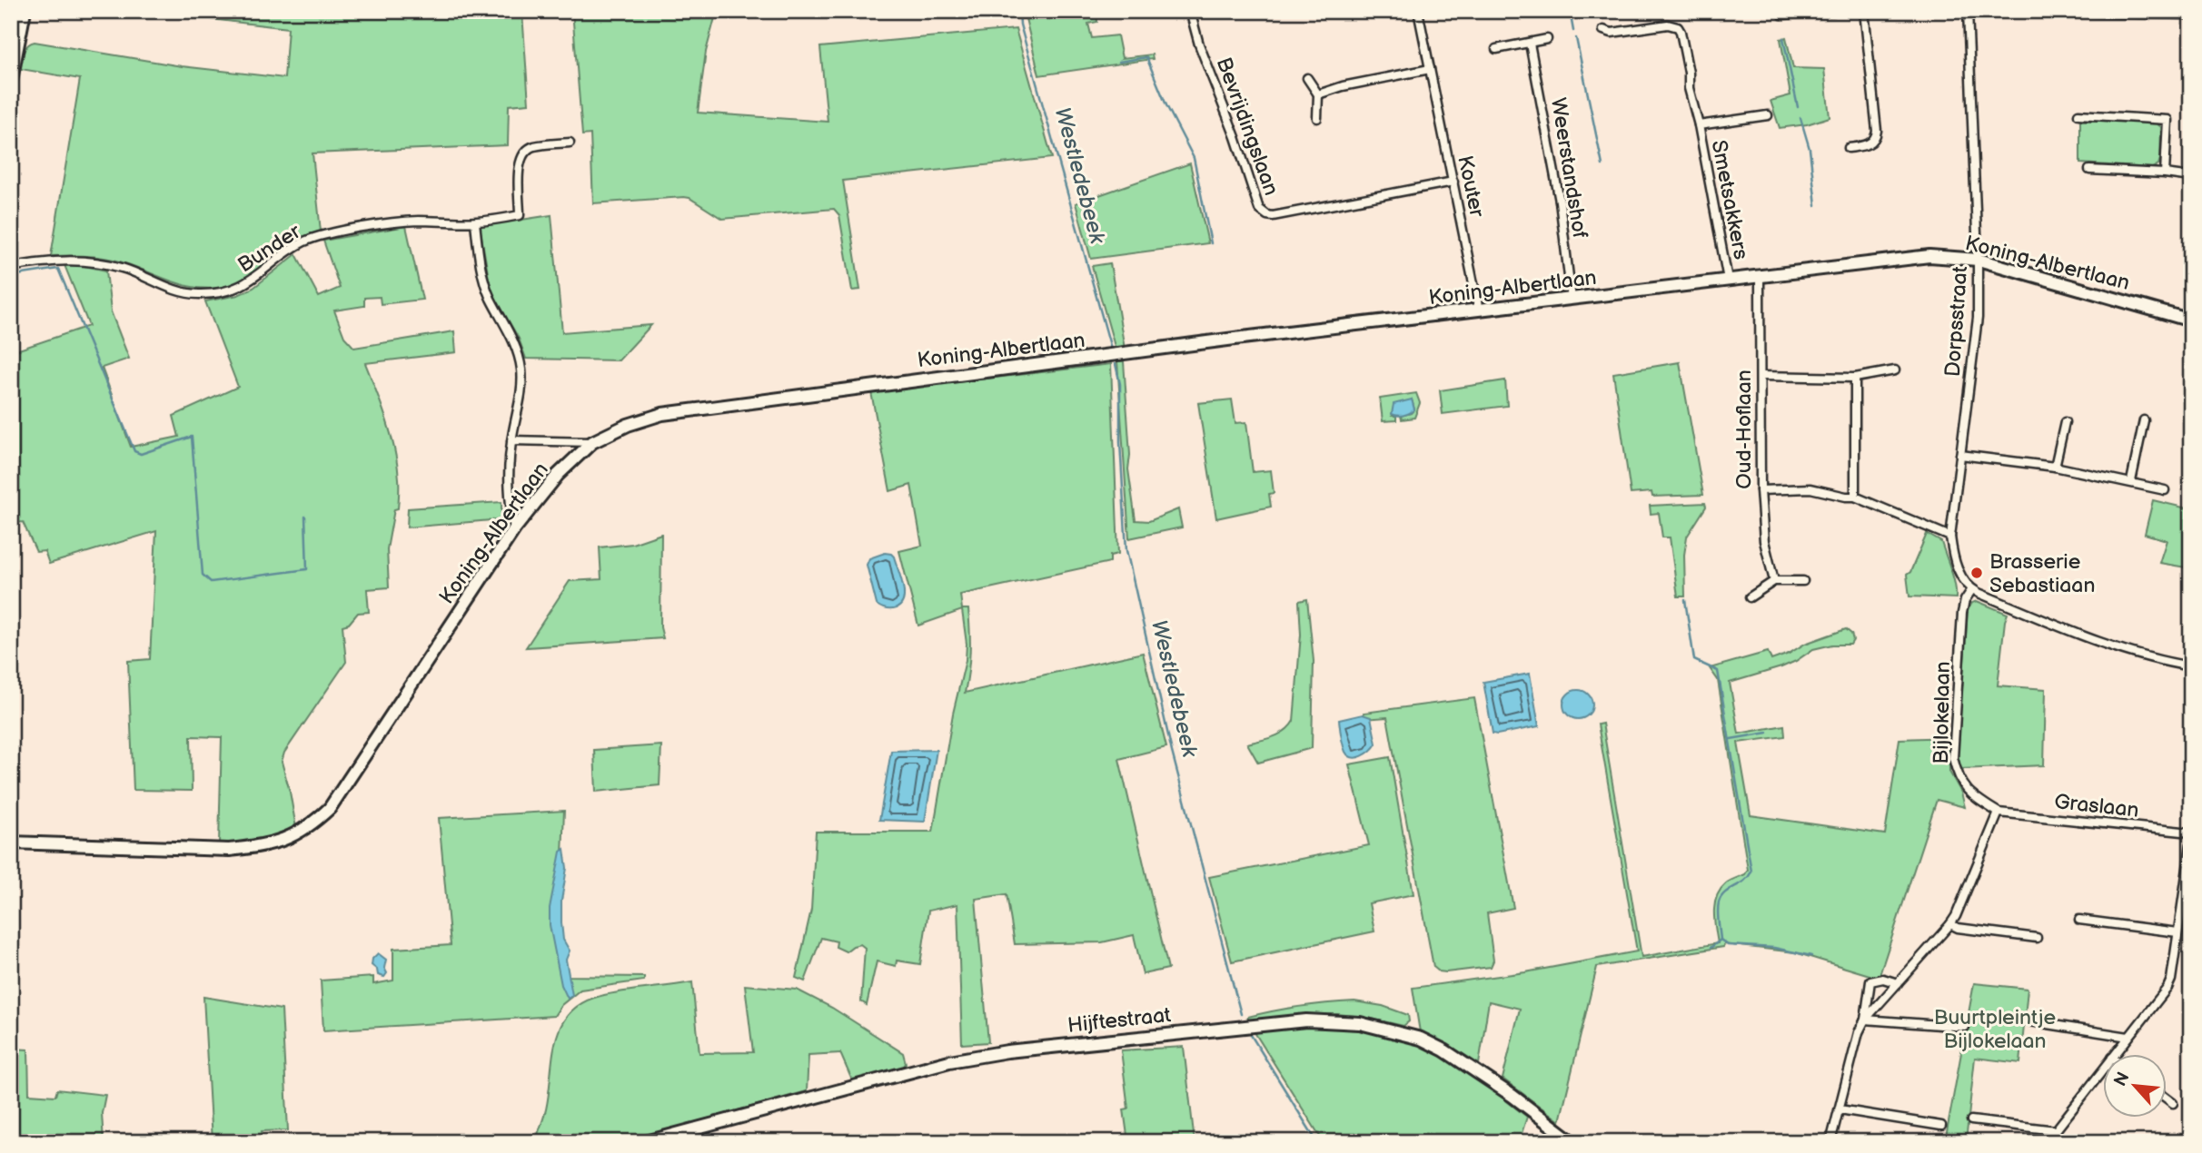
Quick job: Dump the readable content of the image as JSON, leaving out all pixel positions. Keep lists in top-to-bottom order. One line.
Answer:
{"streets":{"street":["Bevrijdingslaan","Weerstandshof","Kouter","Smetsakkers","Bunder","Koning-Albertlaan","Dorpsstraat","Oud-Hoflaan","Bijlokelaan","Graslaan","Hijftestraat"]},"crossings":[["Bevrijdingslaan","Kouter"],["Weerstandshof","Koning-Albertlaan"],["Kouter","Koning-Albertlaan"],["Smetsakkers","Koning-Albertlaan"],["Koning-Albertlaan","Dorpsstraat"],["Koning-Albertlaan","Oud-Hoflaan"],["Dorpsstraat","Bijlokelaan"],["Bijlokelaan","Graslaan"]],"water":["Westledebeek"],"parks":["Buurtpleintje Bijlokelaan"],"places":["Brasserie Sebastiaan"],"north":"top left"}
